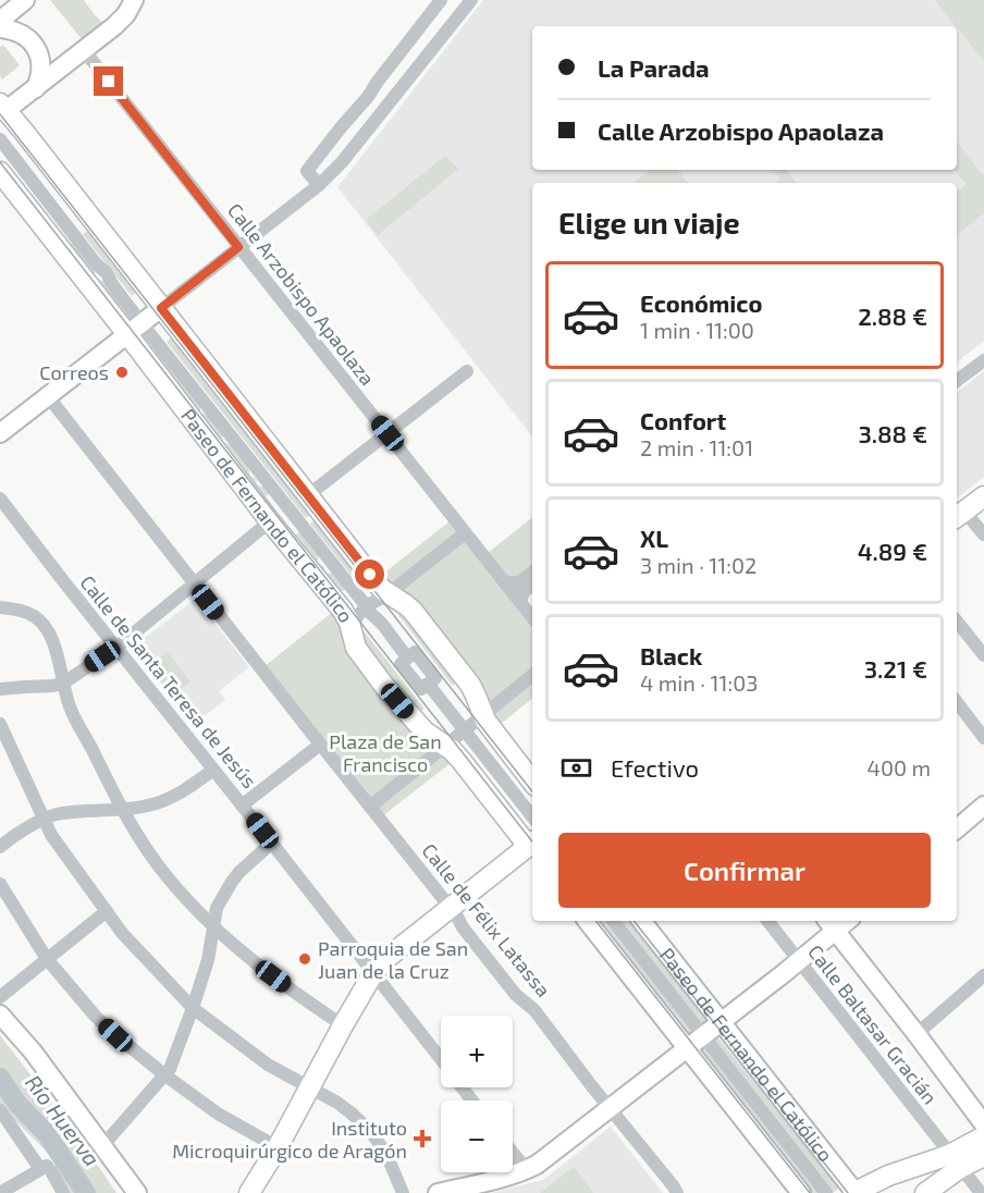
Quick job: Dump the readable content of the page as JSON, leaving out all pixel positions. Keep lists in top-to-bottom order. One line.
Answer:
{"streets":{"main road":["Paseo de Fernando el Católico"],"street":["Calle Arzobispo Apaolaza","Calle de Santa Teresa de Jesús","Calle de Félix Latassa","Calle Baltasar Gracián"]},"water":["Río Huerva"],"parks":["Plaza de San Francisco"],"places":{"other":["Correos","Parroquia de San Juan de la Cruz"],"health":["Instituto Microquirúrgico de Aragón"]},"page":{"banner":["La Parada","Calle Arzobispo Apaolaza"],"heading":"Elige un viaje","list":[{"name":"Económico","note":"1 min · 11:00","value":"2.88 €"},{"name":"Confort","note":"2 min · 11:01","value":"3.88 €"},{"name":"XL","note":"3 min · 11:02","value":"4.89 €"},{"name":"Black","note":"4 min · 11:03","value":"3.21 €"}],"pay":["Efectivo","400 m"],"buttons":"Confirmar","map_buttons":["+","−"]}}
